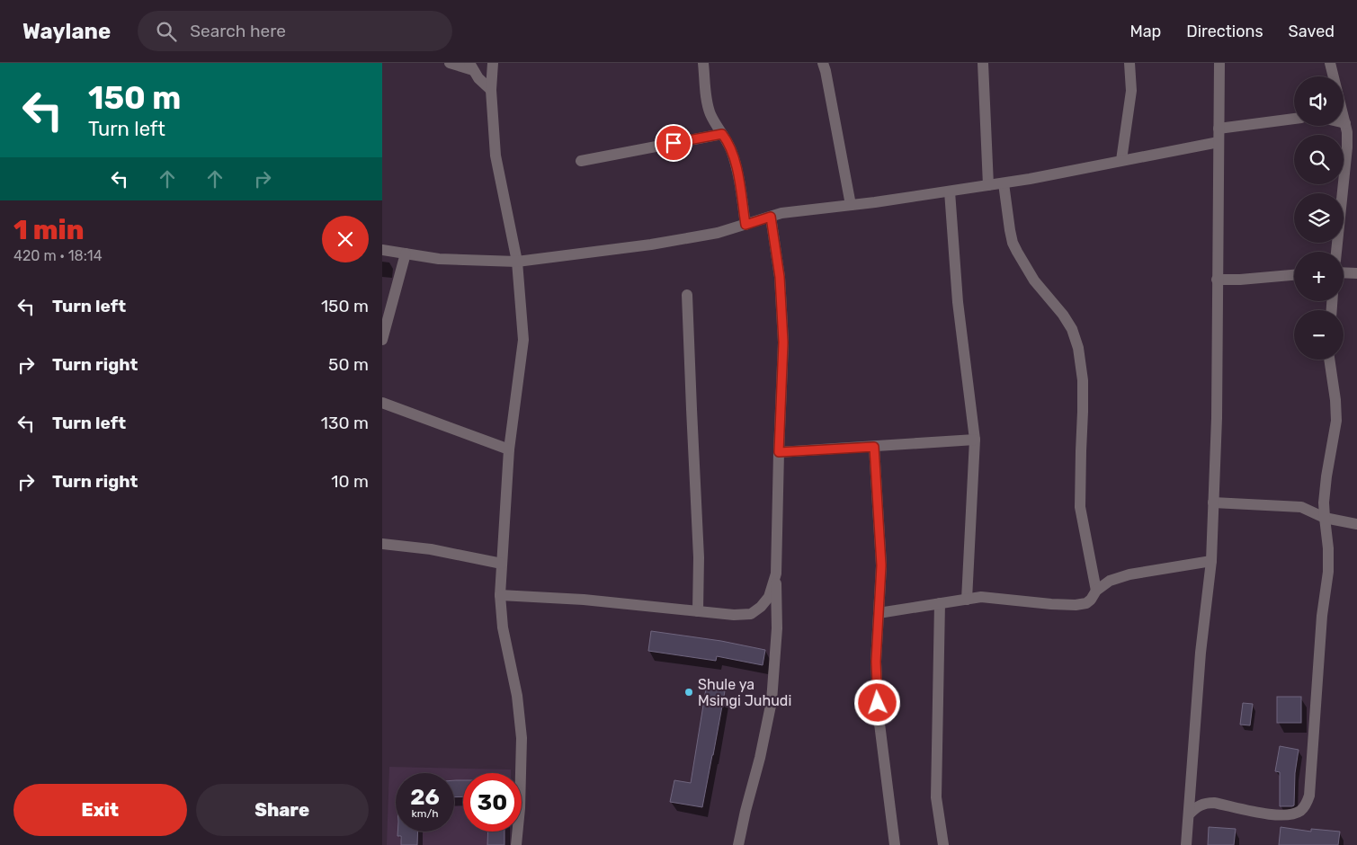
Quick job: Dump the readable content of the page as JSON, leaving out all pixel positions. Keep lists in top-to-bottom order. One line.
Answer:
{"places":["Shule ya Msingi Juhudi"],"page":{"header":"Waylane","search":"Search here","nav":["Map","Directions","Saved"],"turn":["150 m","Turn left"],"map_buttons":["+","−"],"heading":["1 min","420 m · 18:14"],"list":[{"name":"Turn left","value":"150 m"},{"name":"Turn right","value":"50 m"},{"name":"Turn left","value":"130 m"},{"name":"Turn right","value":"10 m"}],"speed":"26 km/h","limit":"30","buttons":["Exit","Share"]}}
